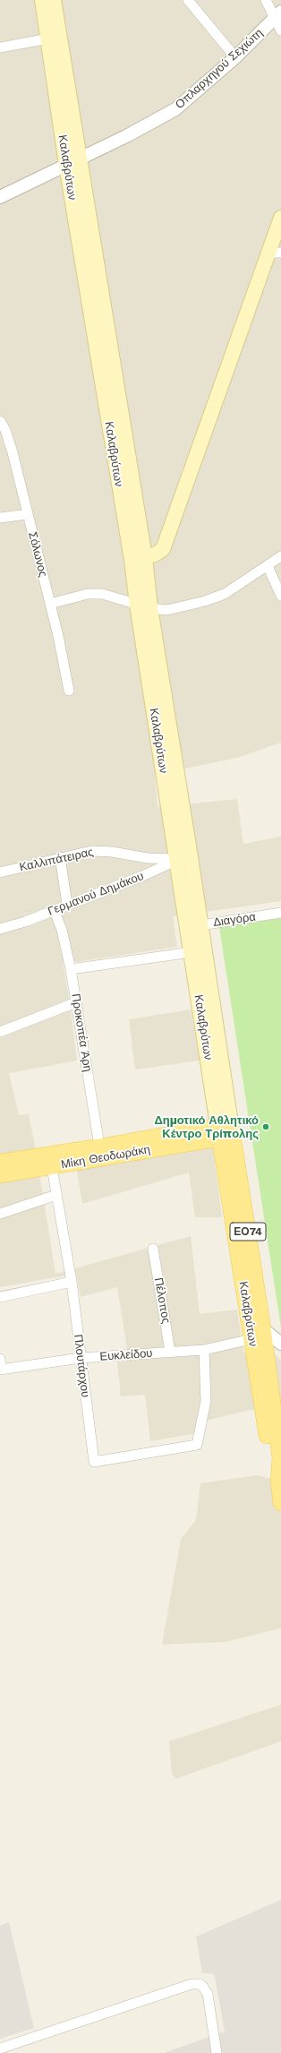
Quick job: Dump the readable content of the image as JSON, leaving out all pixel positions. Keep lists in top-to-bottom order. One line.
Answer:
{"streets":{"main road":["Καλαβρύτων","Μίκη Θεοδωράκη","ΕΟ74"],"street":["Οπλαρχηγού Σεχιώτη","Σόλωνος","Καλλιπάτειρας","Γερμανού Δημάκου","Διαγόρα","Προκοπέα Άρη","Πέλοπος","Ευκλείδου","Πλουτάρχου"]},"crossings":[["Οπλαρχηγού Σεχιώτη","Καλαβρύτων"],["Καλαβρύτων","Καλλιπάτειρας"],["Καλαβρύτων","Γερμανού Δημάκου"],["Καλαβρύτων","Διαγόρα"],["Καλαβρύτων","Μίκη Θεοδωράκη"],["Καλαβρύτων","Ευκλείδου"],["Καλλιπάτειρας","Γερμανού Δημάκου"],["Γερμανού Δημάκου","Προκοπέα Άρη"],["Προκοπέα Άρη","Μίκη Θεοδωράκη"],["Μίκη Θεοδωράκη","Πλουτάρχου"],["Πέλοπος","Ευκλείδου"],["Ευκλείδου","Πλουτάρχου"]],"places":["Δημοτικό Αθλητικό Κέντρο Τρίπολης"]}
